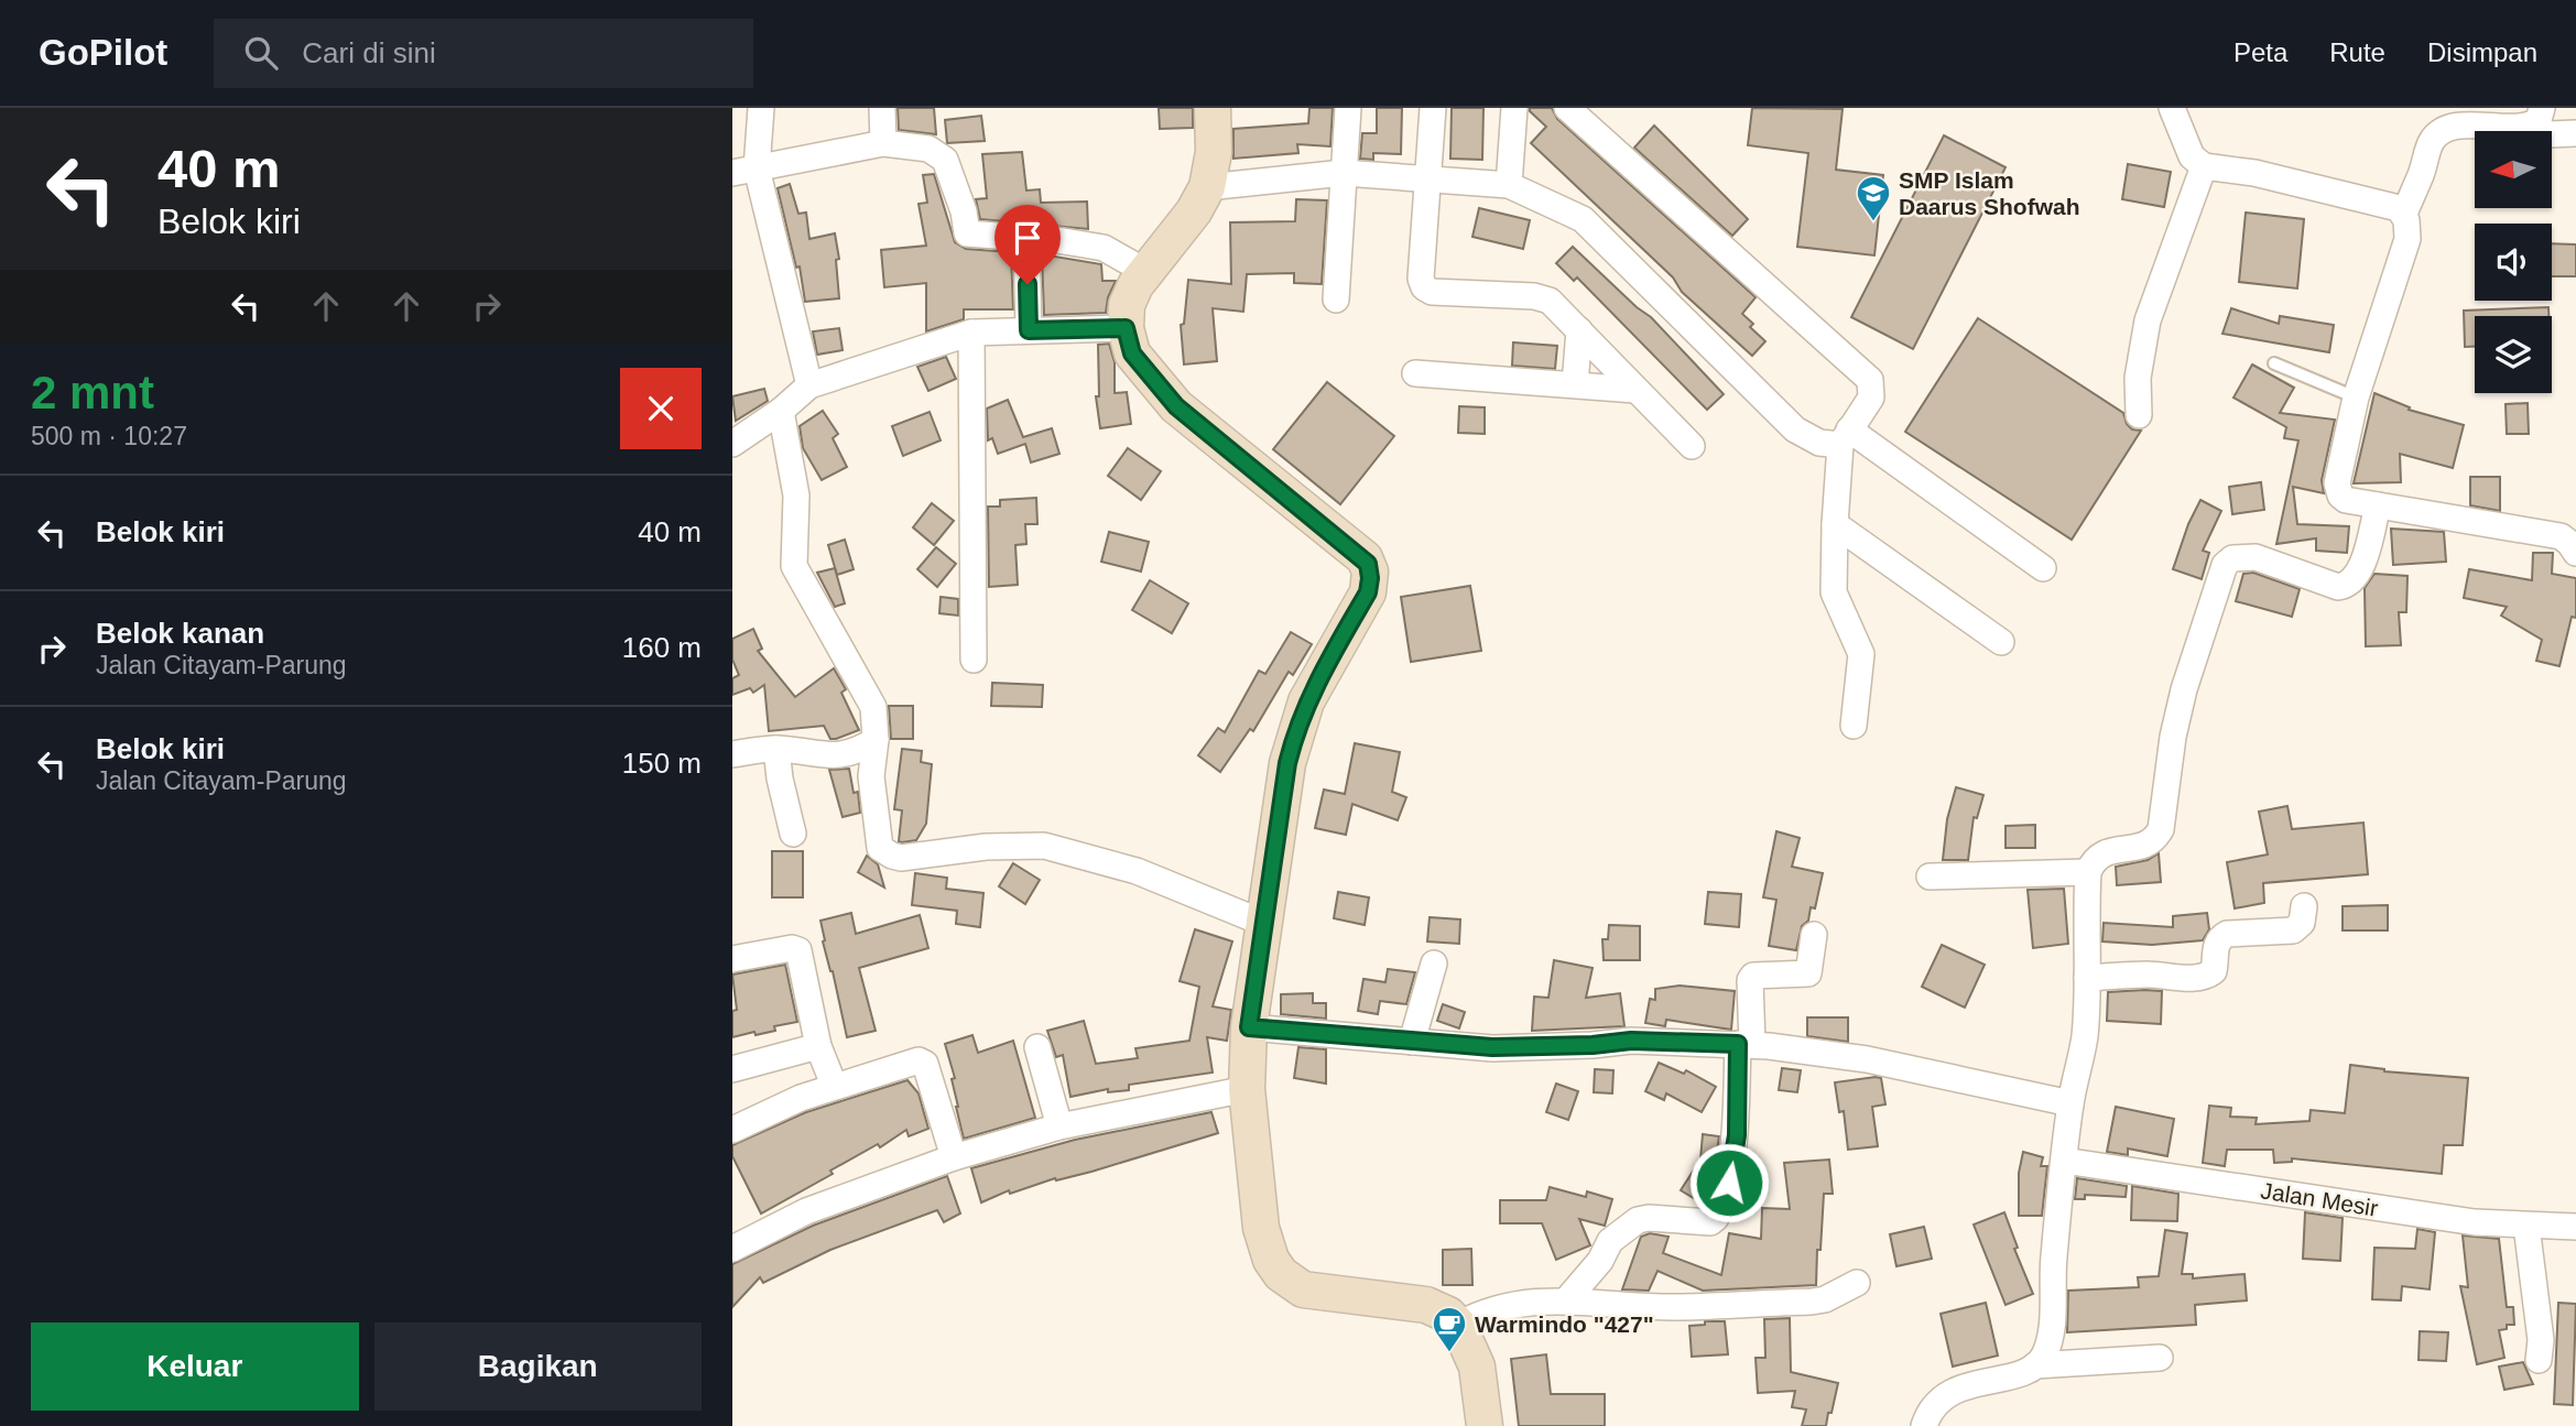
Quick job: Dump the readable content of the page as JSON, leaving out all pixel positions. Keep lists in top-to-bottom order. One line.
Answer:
{"streets":{"street":["Jalan Mesir"]},"places":{"school or university":["SMP Islam Daarus Shofwah"],"cafe":["Warmindo \"427\""]},"north":"left","page":{"header":"GoPilot","search":"Cari di sini","nav":["Peta","Rute","Disimpan"],"turn":["40 m","Belok kiri"],"heading":["2 mnt","500 m · 10:27"],"list":[{"name":"Belok kiri","value":"40 m"},{"name":"Belok kanan","note":"Jalan Citayam-Parung","value":"160 m"},{"name":"Belok kiri","note":"Jalan Citayam-Parung","value":"150 m"}],"buttons":["Keluar","Bagikan"]}}
